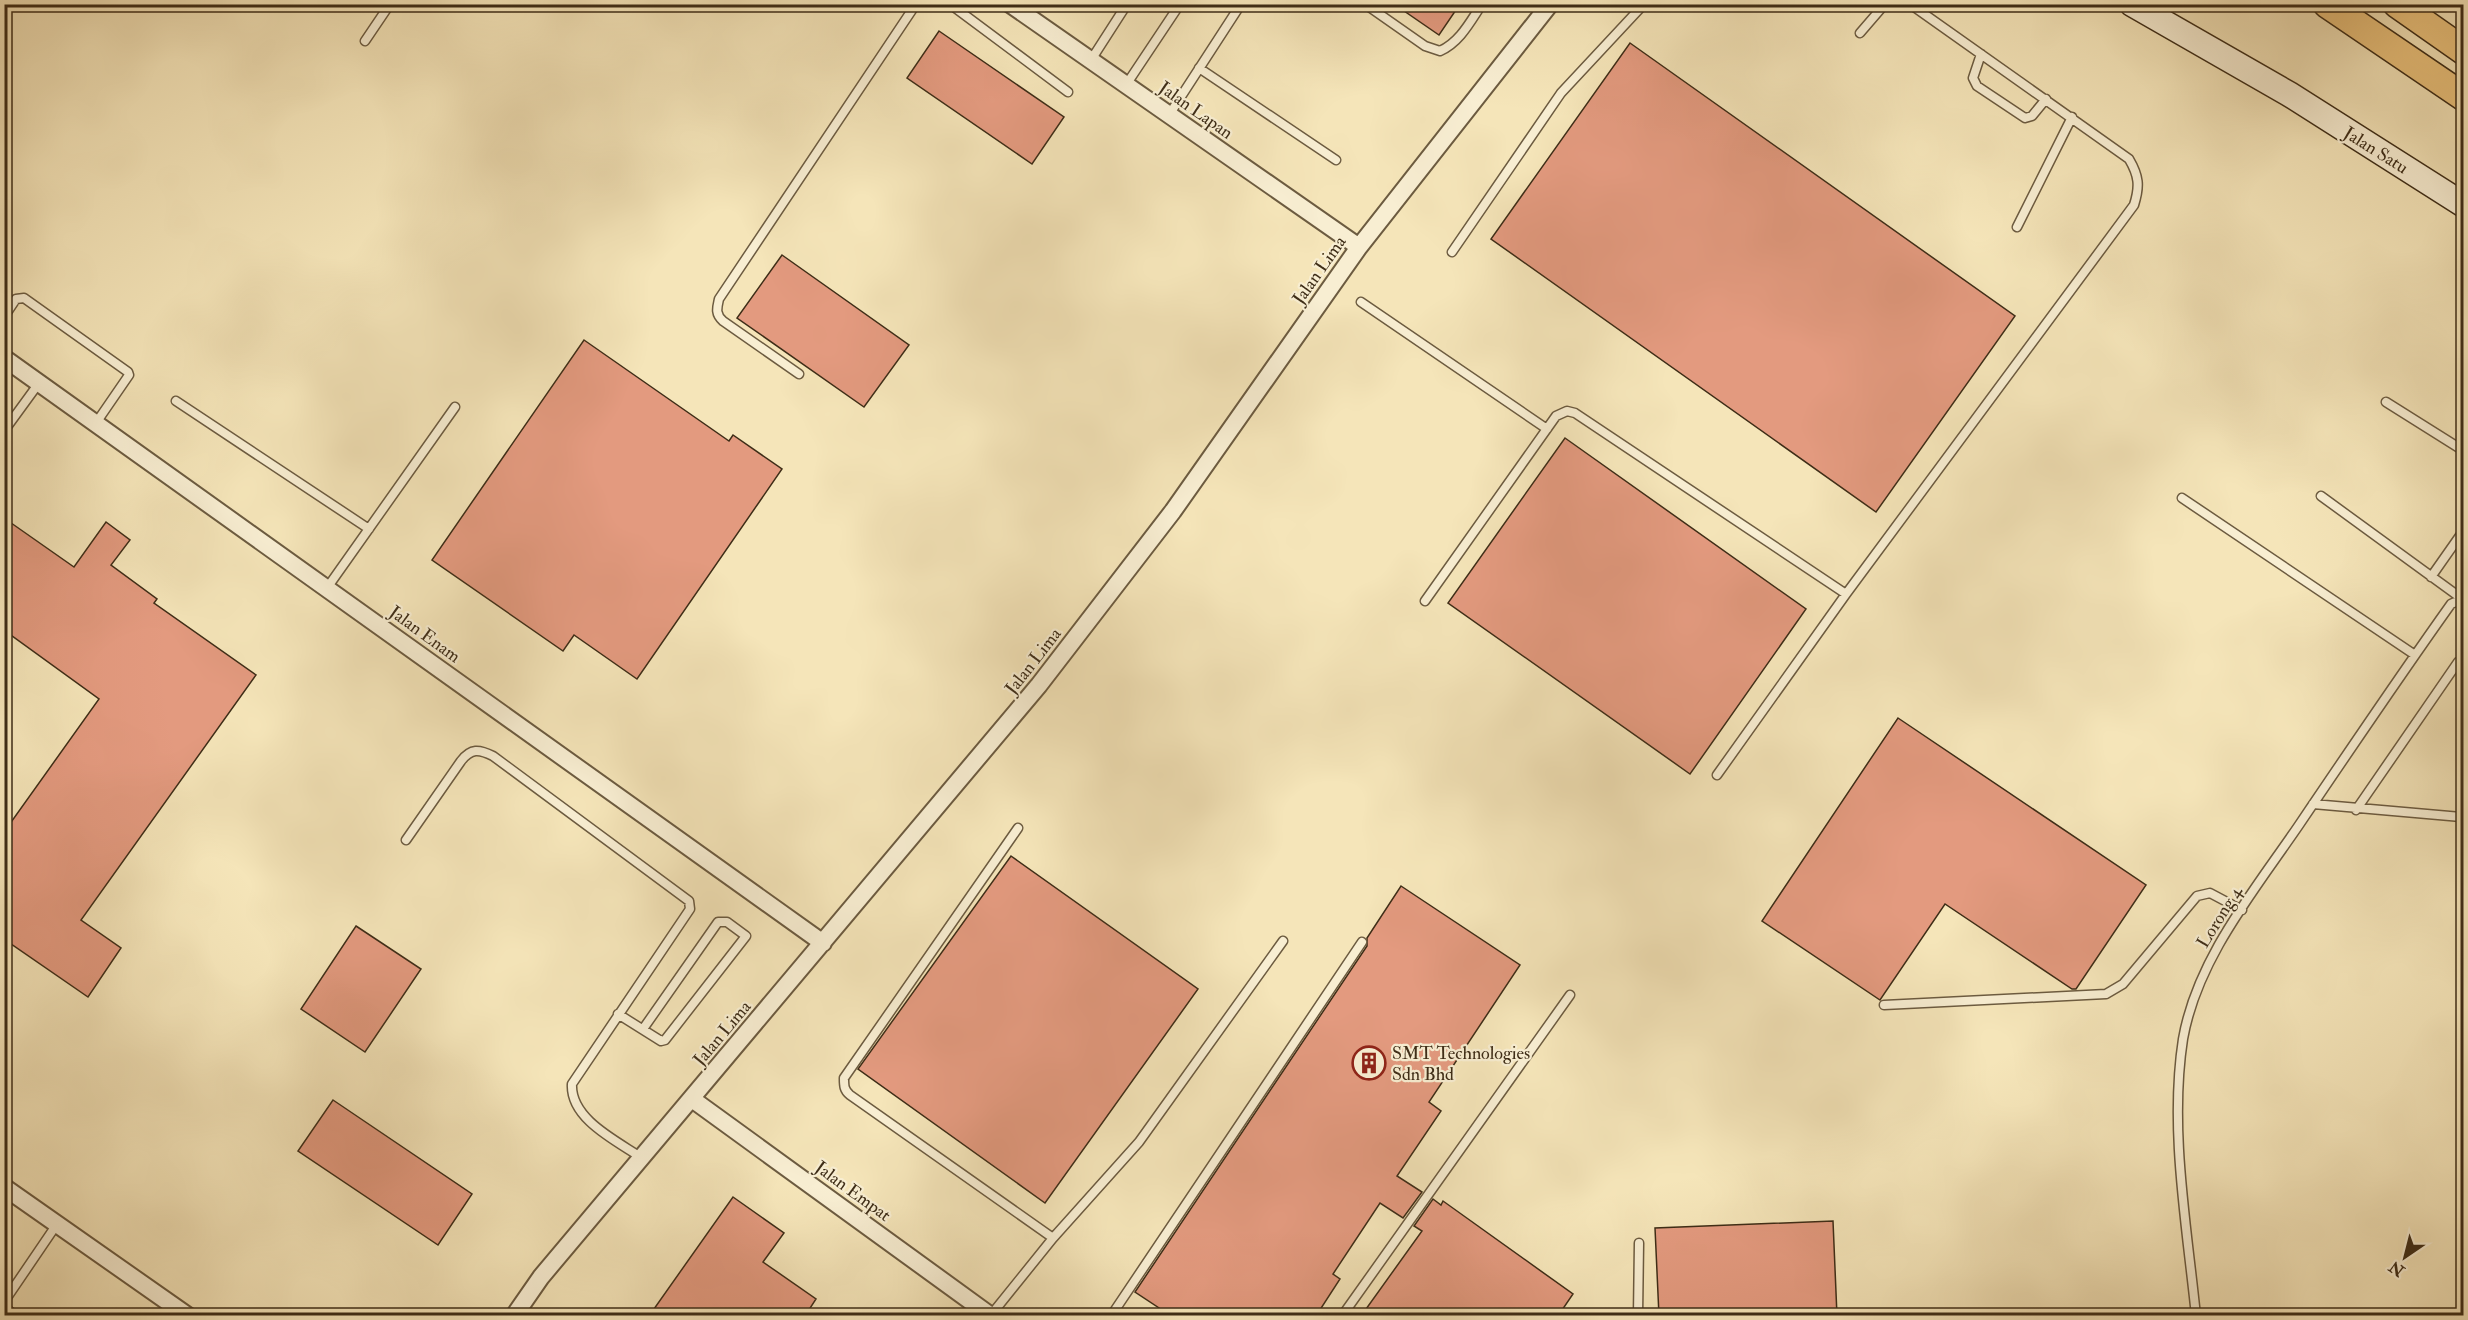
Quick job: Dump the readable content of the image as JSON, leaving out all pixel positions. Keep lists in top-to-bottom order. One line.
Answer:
{"streets":{"main road":["Jalan Satu"],"street":["Jalan Lapan","Jalan Lima","Jalan Enam","Jalan Empat"],"lane":["Lorong 4"]},"crossings":[["Jalan Lapan","Jalan Lima"],["Jalan Lima","Jalan Enam"],["Jalan Lima","Jalan Empat"]],"places":{"building":["SMT Technologies Sdn Bhd"]},"north":"bottom left"}
